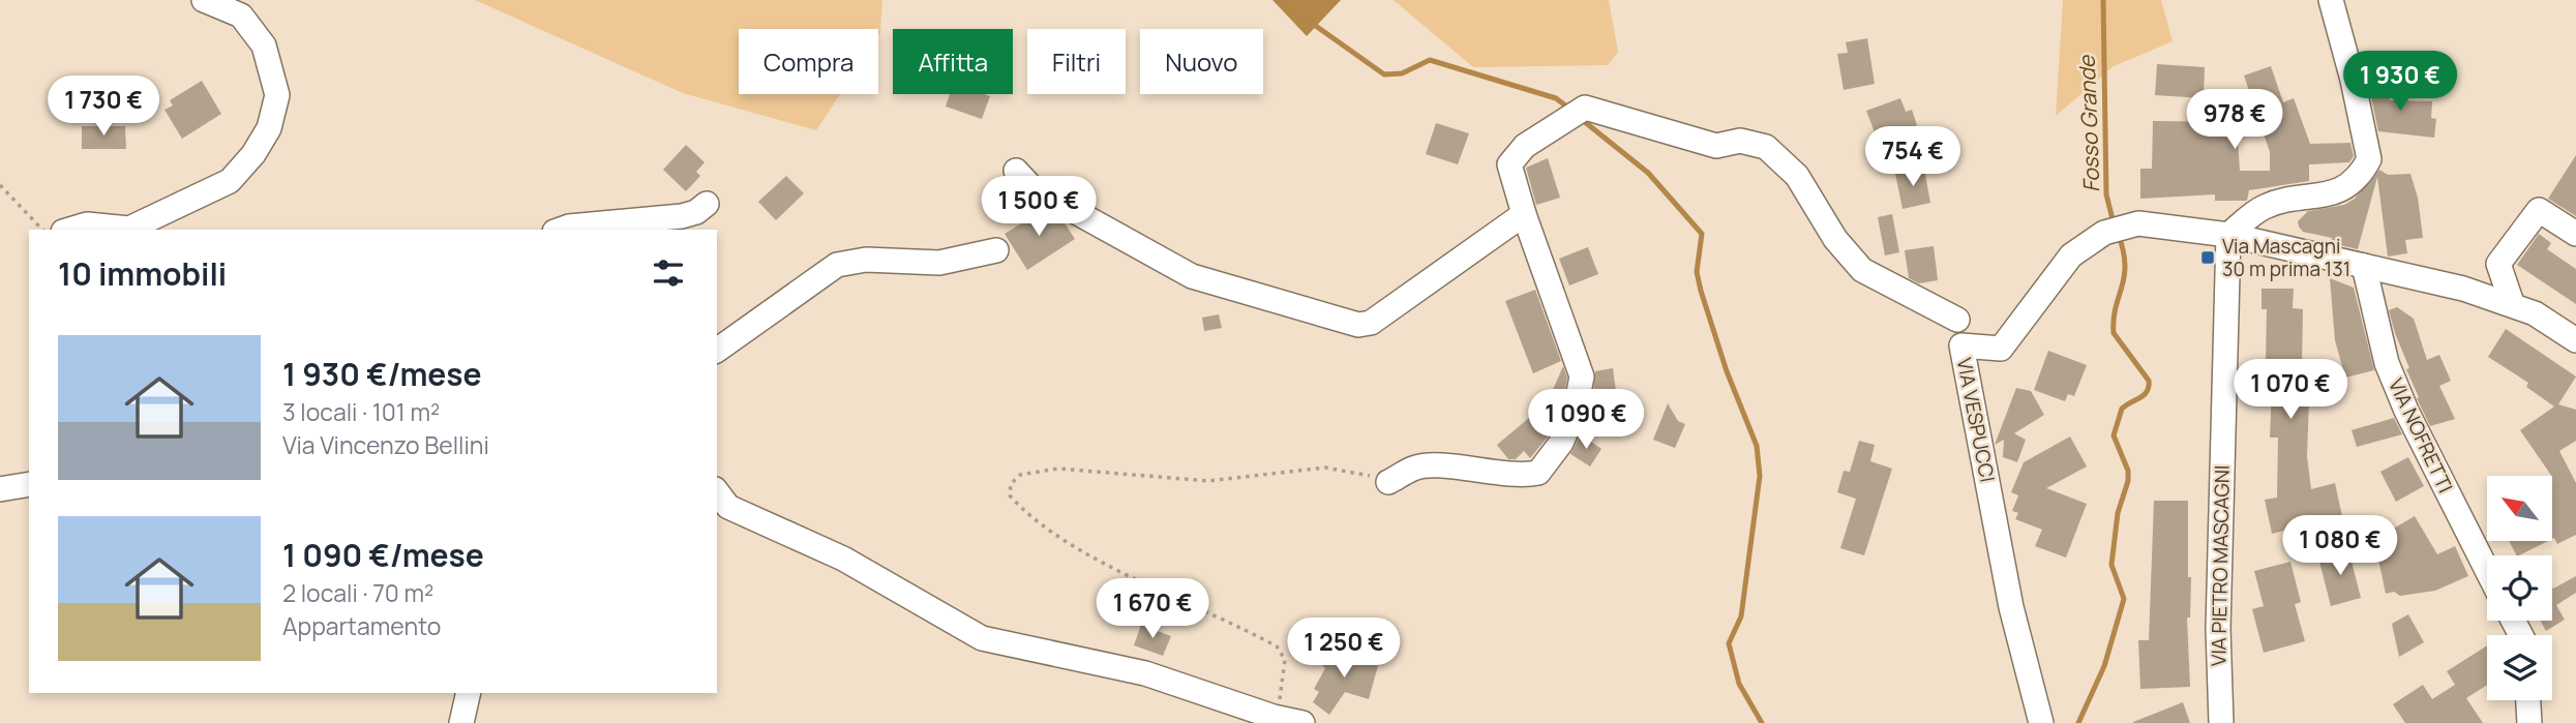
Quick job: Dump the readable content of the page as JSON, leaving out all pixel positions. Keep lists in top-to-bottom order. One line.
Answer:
{"streets":{"street":["VIA VESPUCCI","VIA NOFRETTI","VIA PIETRO MASCAGNI"]},"crossings":[["VIA VESPUCCI","VIA PIETRO MASCAGNI"]],"water":["Fosso Grande"],"places":{"transit":["Via Mascagni 30 m prima 131"]},"north":"top left","page":{"chip":["Compra","Affitta","Filtri","Nuovo"],"price":["1 930 €","1 730 €","978 €","754 €","1 500 €","1 070 €","1 090 €","1 080 €","1 670 €","1 250 €"],"heading":"10 immobili","list":[{"name":"1 930 €/mese","note":"3 locali · 101 m² · Via Vincenzo Bellini"},{"name":"1 090 €/mese","note":"2 locali · 70 m² · Appartamento"}]}}
